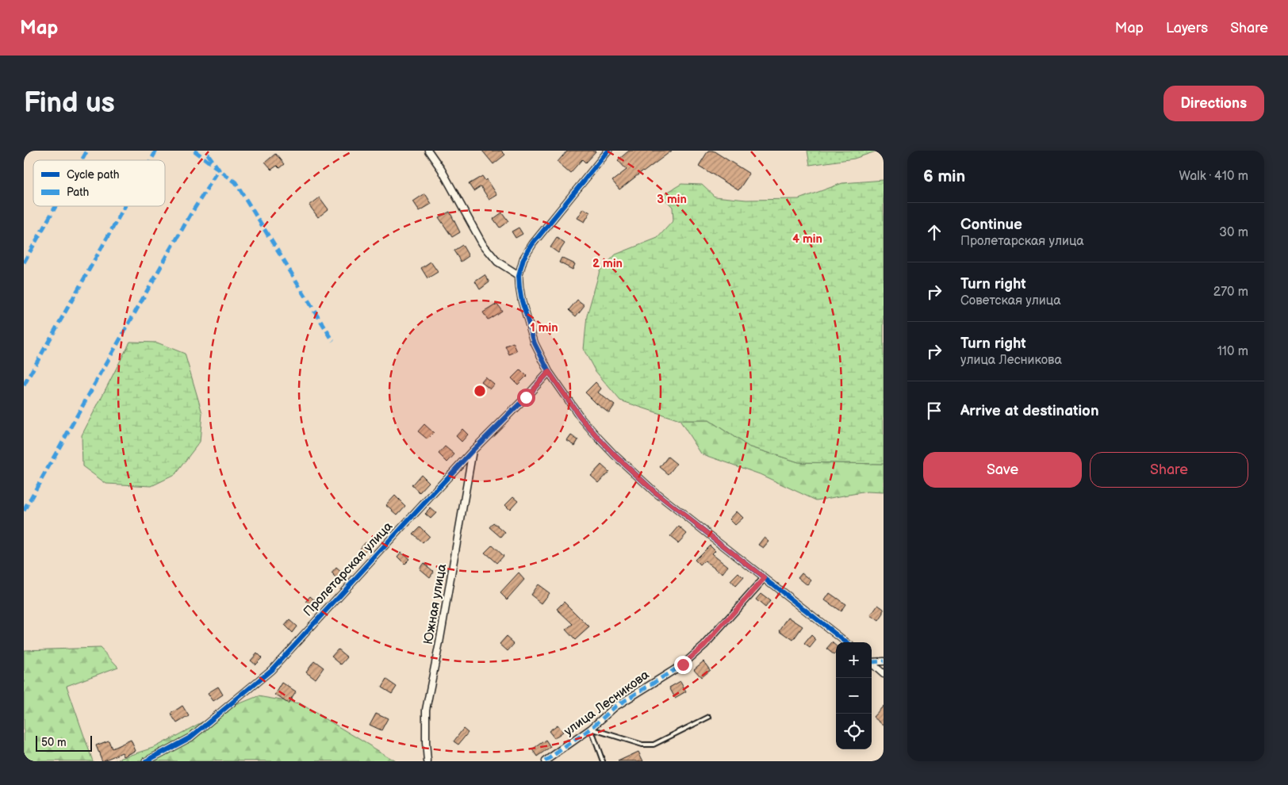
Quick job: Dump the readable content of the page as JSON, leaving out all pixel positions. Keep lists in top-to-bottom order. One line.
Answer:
{"streets":{"street":["Пролетарская улица","Южная улица","улица Лесникова"]},"crossings":[["Пролетарская улица","Южная улица"]],"legend":["Cycle path","Path"],"scale_bar":"50 m","page":{"header":"Map","nav":["Map","Layers","Share"],"buttons":["Directions",["Save","Share"]],"title":"Find us","heading":["6 min","Walk · 410 m"],"list":[["Continue","Пролетарская улица","30 m"],["Turn right","Советская улица","270 m"],["Turn right","улица Лесникова","110 m"],"Arrive at destination"],"map_buttons":["+","−"],"scale":"50 m"},"rings":["3 min","4 min","2 min","1 min"]}
